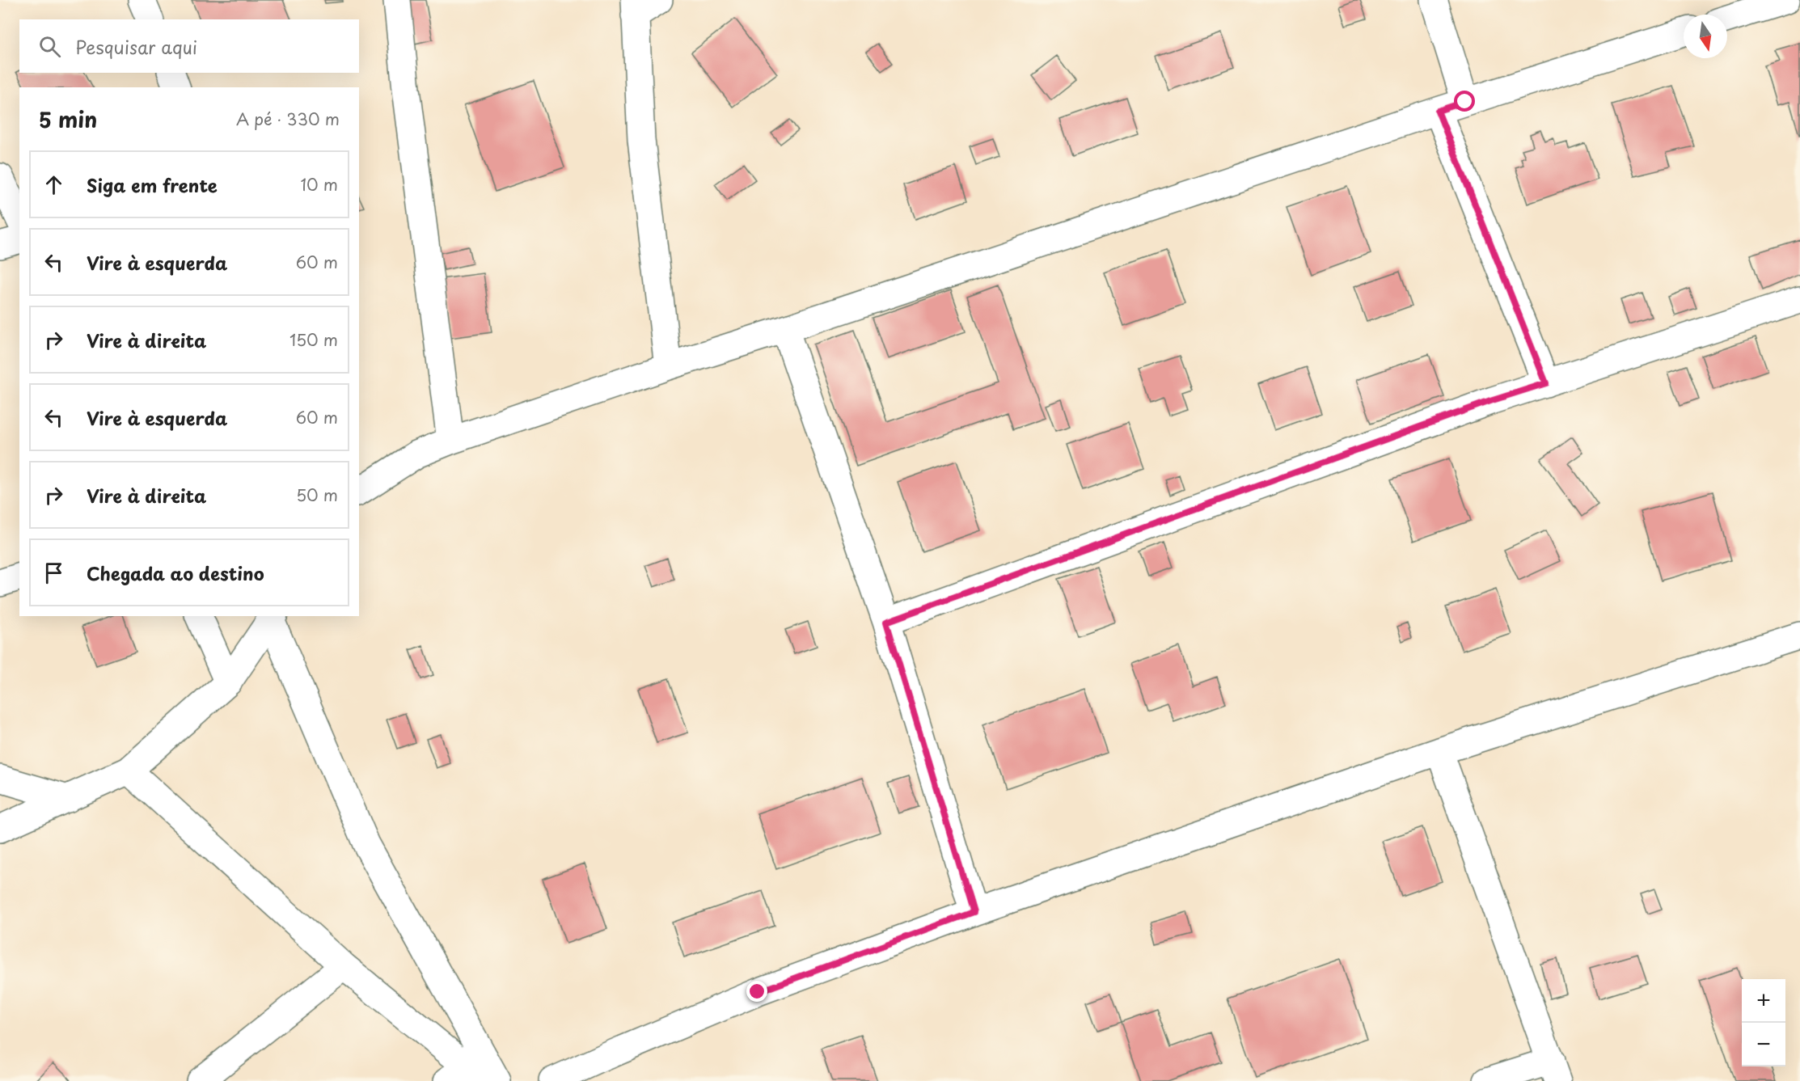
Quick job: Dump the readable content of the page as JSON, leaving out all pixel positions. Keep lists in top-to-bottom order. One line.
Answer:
{"north":"bottom","page":{"search":"Pesquisar aqui","heading":["5 min","A pé · 330 m"],"list":[["Siga em frente","10 m"],["Vire à esquerda","60 m"],["Vire à direita","150 m"],["Vire à esquerda","60 m"],["Vire à direita","50 m"],"Chegada ao destino"],"map_buttons":["+","−"]}}
